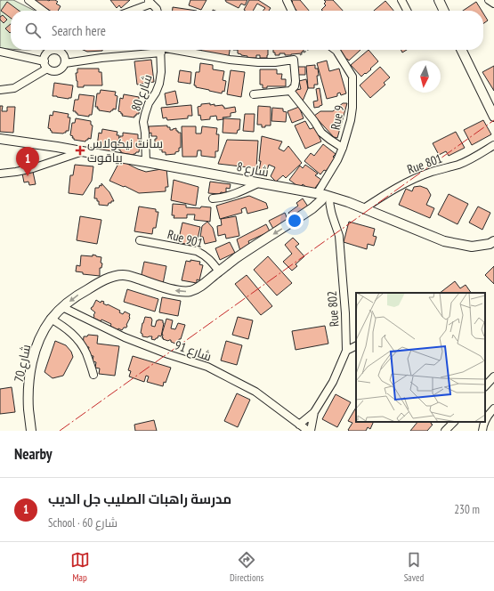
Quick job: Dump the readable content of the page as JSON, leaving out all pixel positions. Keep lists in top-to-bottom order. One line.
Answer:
{"streets":{"street":["شارع 80","Rue 9","Rue 801","شارع 8","Rue 901","Rue 802","شارع 91","شارع 70"]},"crossings":[["شارع 80","شارع 8"],["Rue 9","شارع 8"],["Rue 9","Rue 802"],["Rue 9","شارع 70"],["Rue 801","شارع 8"],["شارع 8","Rue 802"],["شارع 8","شارع 70"],["Rue 901","شارع 70"],["Rue 802","شارع 91"],["Rue 802","شارع 70"],["شارع 91","شارع 70"]],"one_way":["شارع 70"],"places":{"health":["سانت نيكولاس بياقوت"]},"north":"bottom","page":{"search":"Search here","pins":"1","heading":"Nearby","list":[{"mark":"1","name":"مدرسة راهبات الصليب جل الديب","note":"School · شارع 60","value":"230 m"}],"nav":["Map","Directions","Saved"]}}
